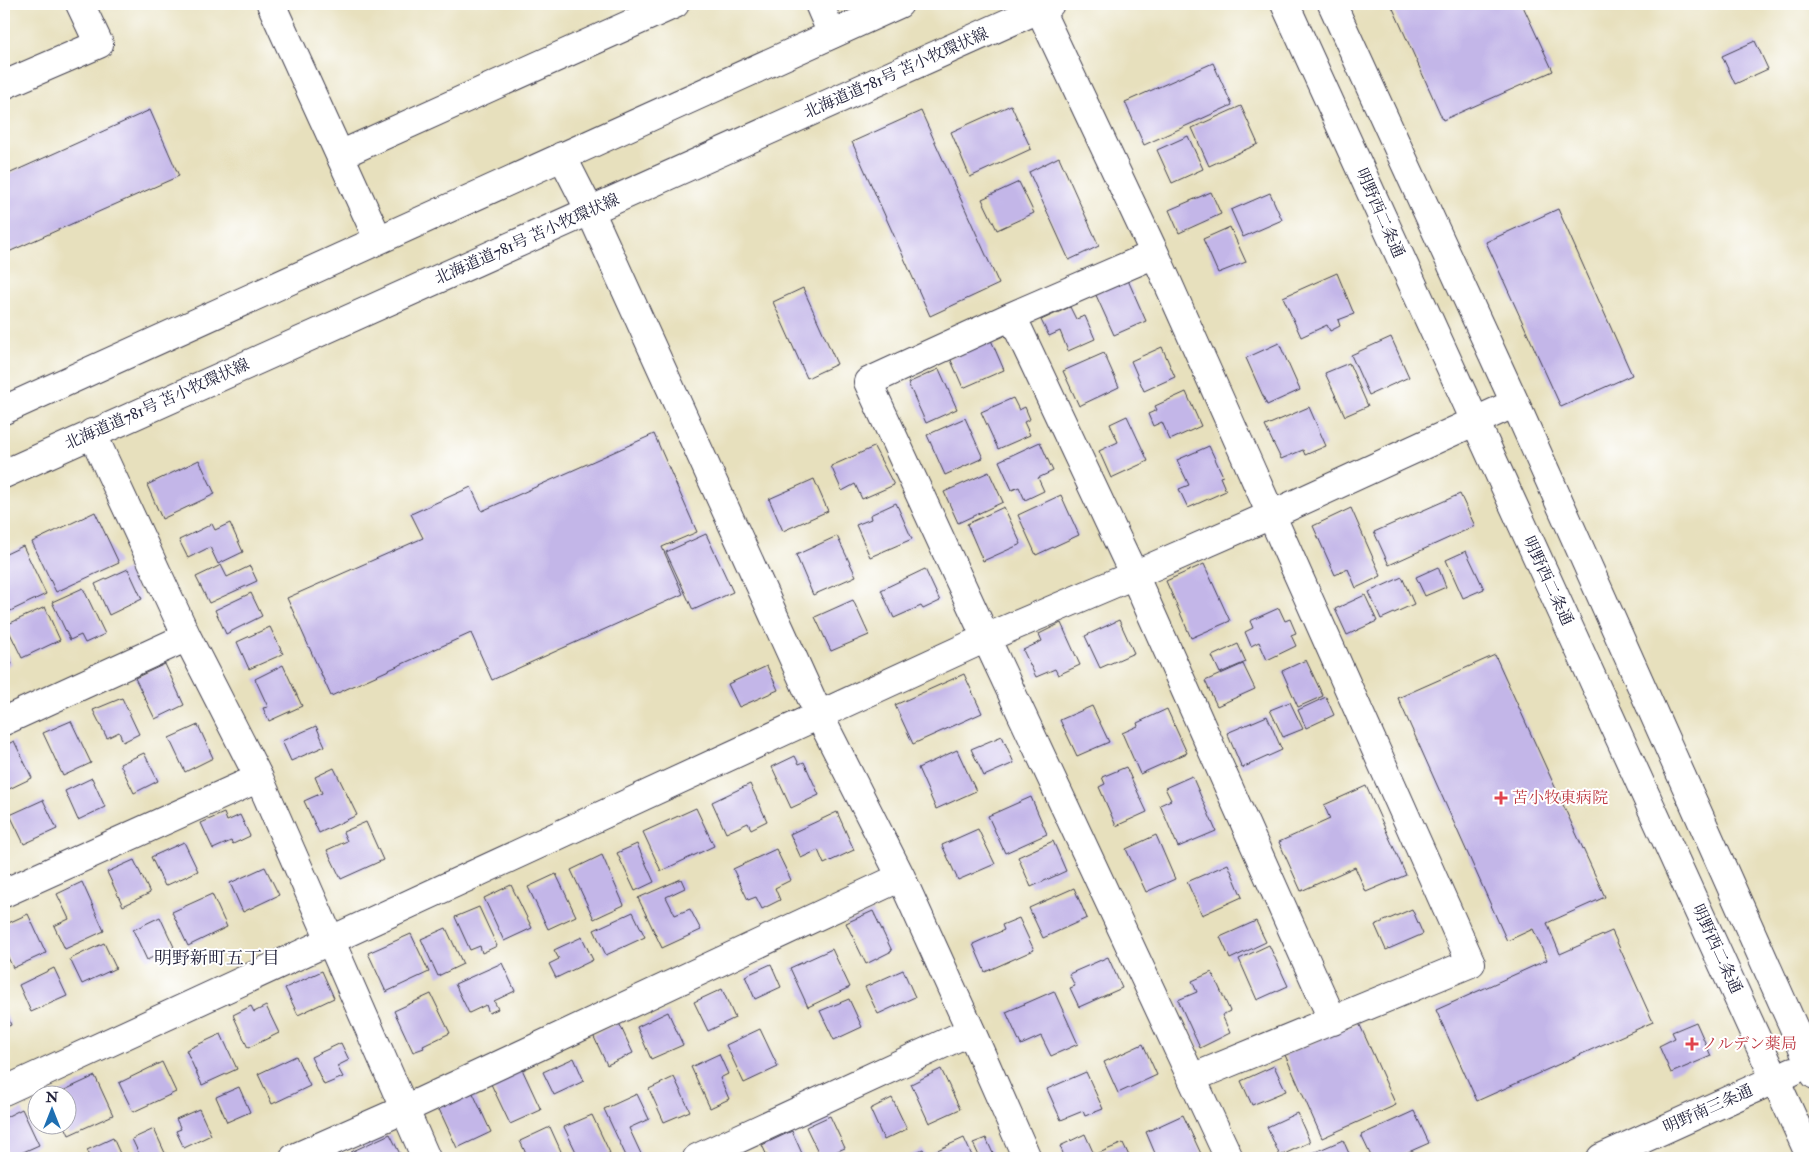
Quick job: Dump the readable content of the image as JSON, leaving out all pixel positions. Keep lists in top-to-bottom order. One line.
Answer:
{"streets":{"street":["北海道道781号 苫小牧環状線","明野西二条通","明野南三条通"]},"crossings":[["明野西二条通","明野南三条通"]],"districts":["明野新町五丁目"],"places":{"health":["苫小牧東病院","ノルデン薬局"]},"north":"top"}
